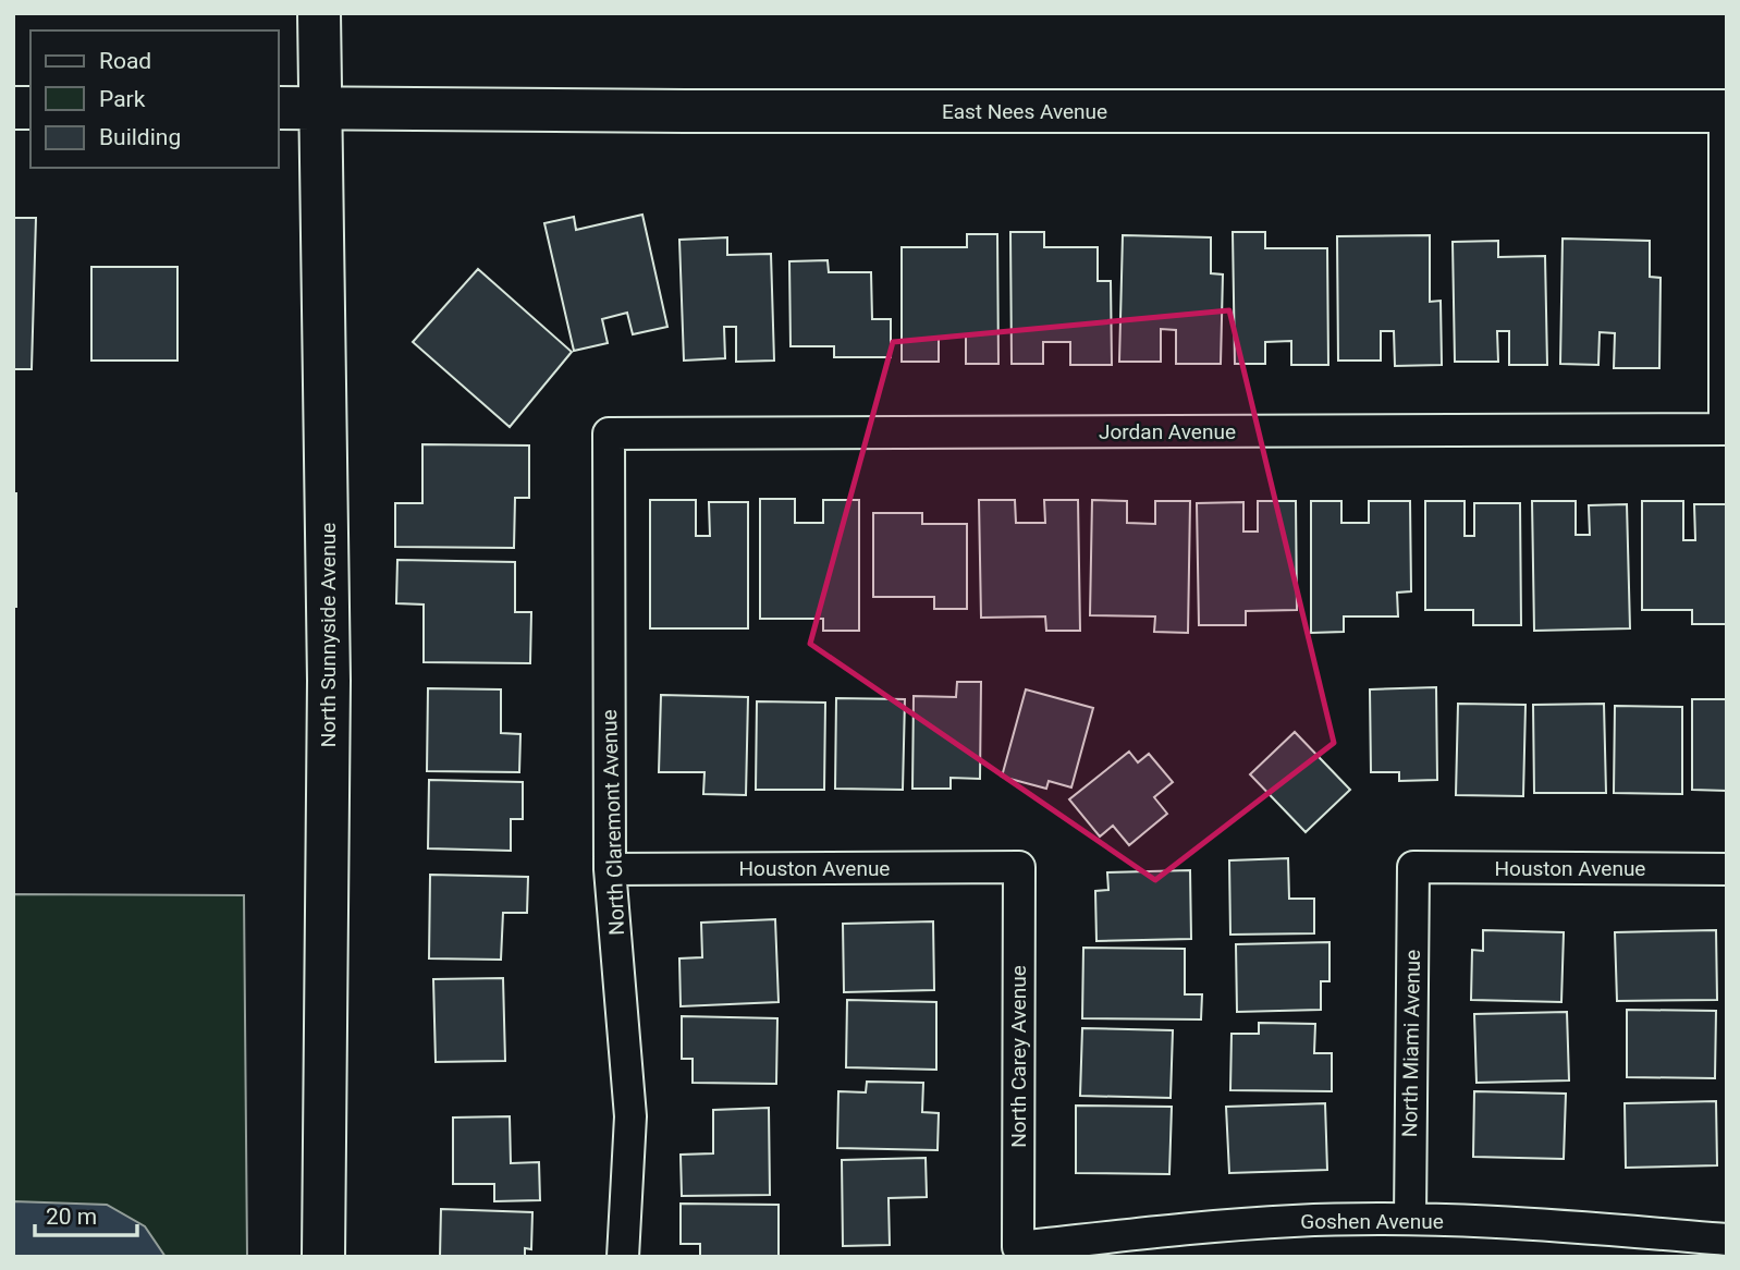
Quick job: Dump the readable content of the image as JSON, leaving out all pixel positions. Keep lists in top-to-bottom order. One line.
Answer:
{"streets":{"main road":["East Nees Avenue","North Sunnyside Avenue"],"street":["Jordan Avenue","North Claremont Avenue","Houston Avenue","North Miami Avenue","North Carey Avenue","Goshen Avenue"]},"crossings":[["East Nees Avenue","North Sunnyside Avenue"],["Jordan Avenue","North Claremont Avenue"],["North Claremont Avenue","Houston Avenue"],["Houston Avenue","North Miami Avenue"],["Houston Avenue","North Carey Avenue"],["North Miami Avenue","Goshen Avenue"],["North Carey Avenue","Goshen Avenue"]],"legend":["Road","Park","Building"],"scale_bar":"20 m"}
